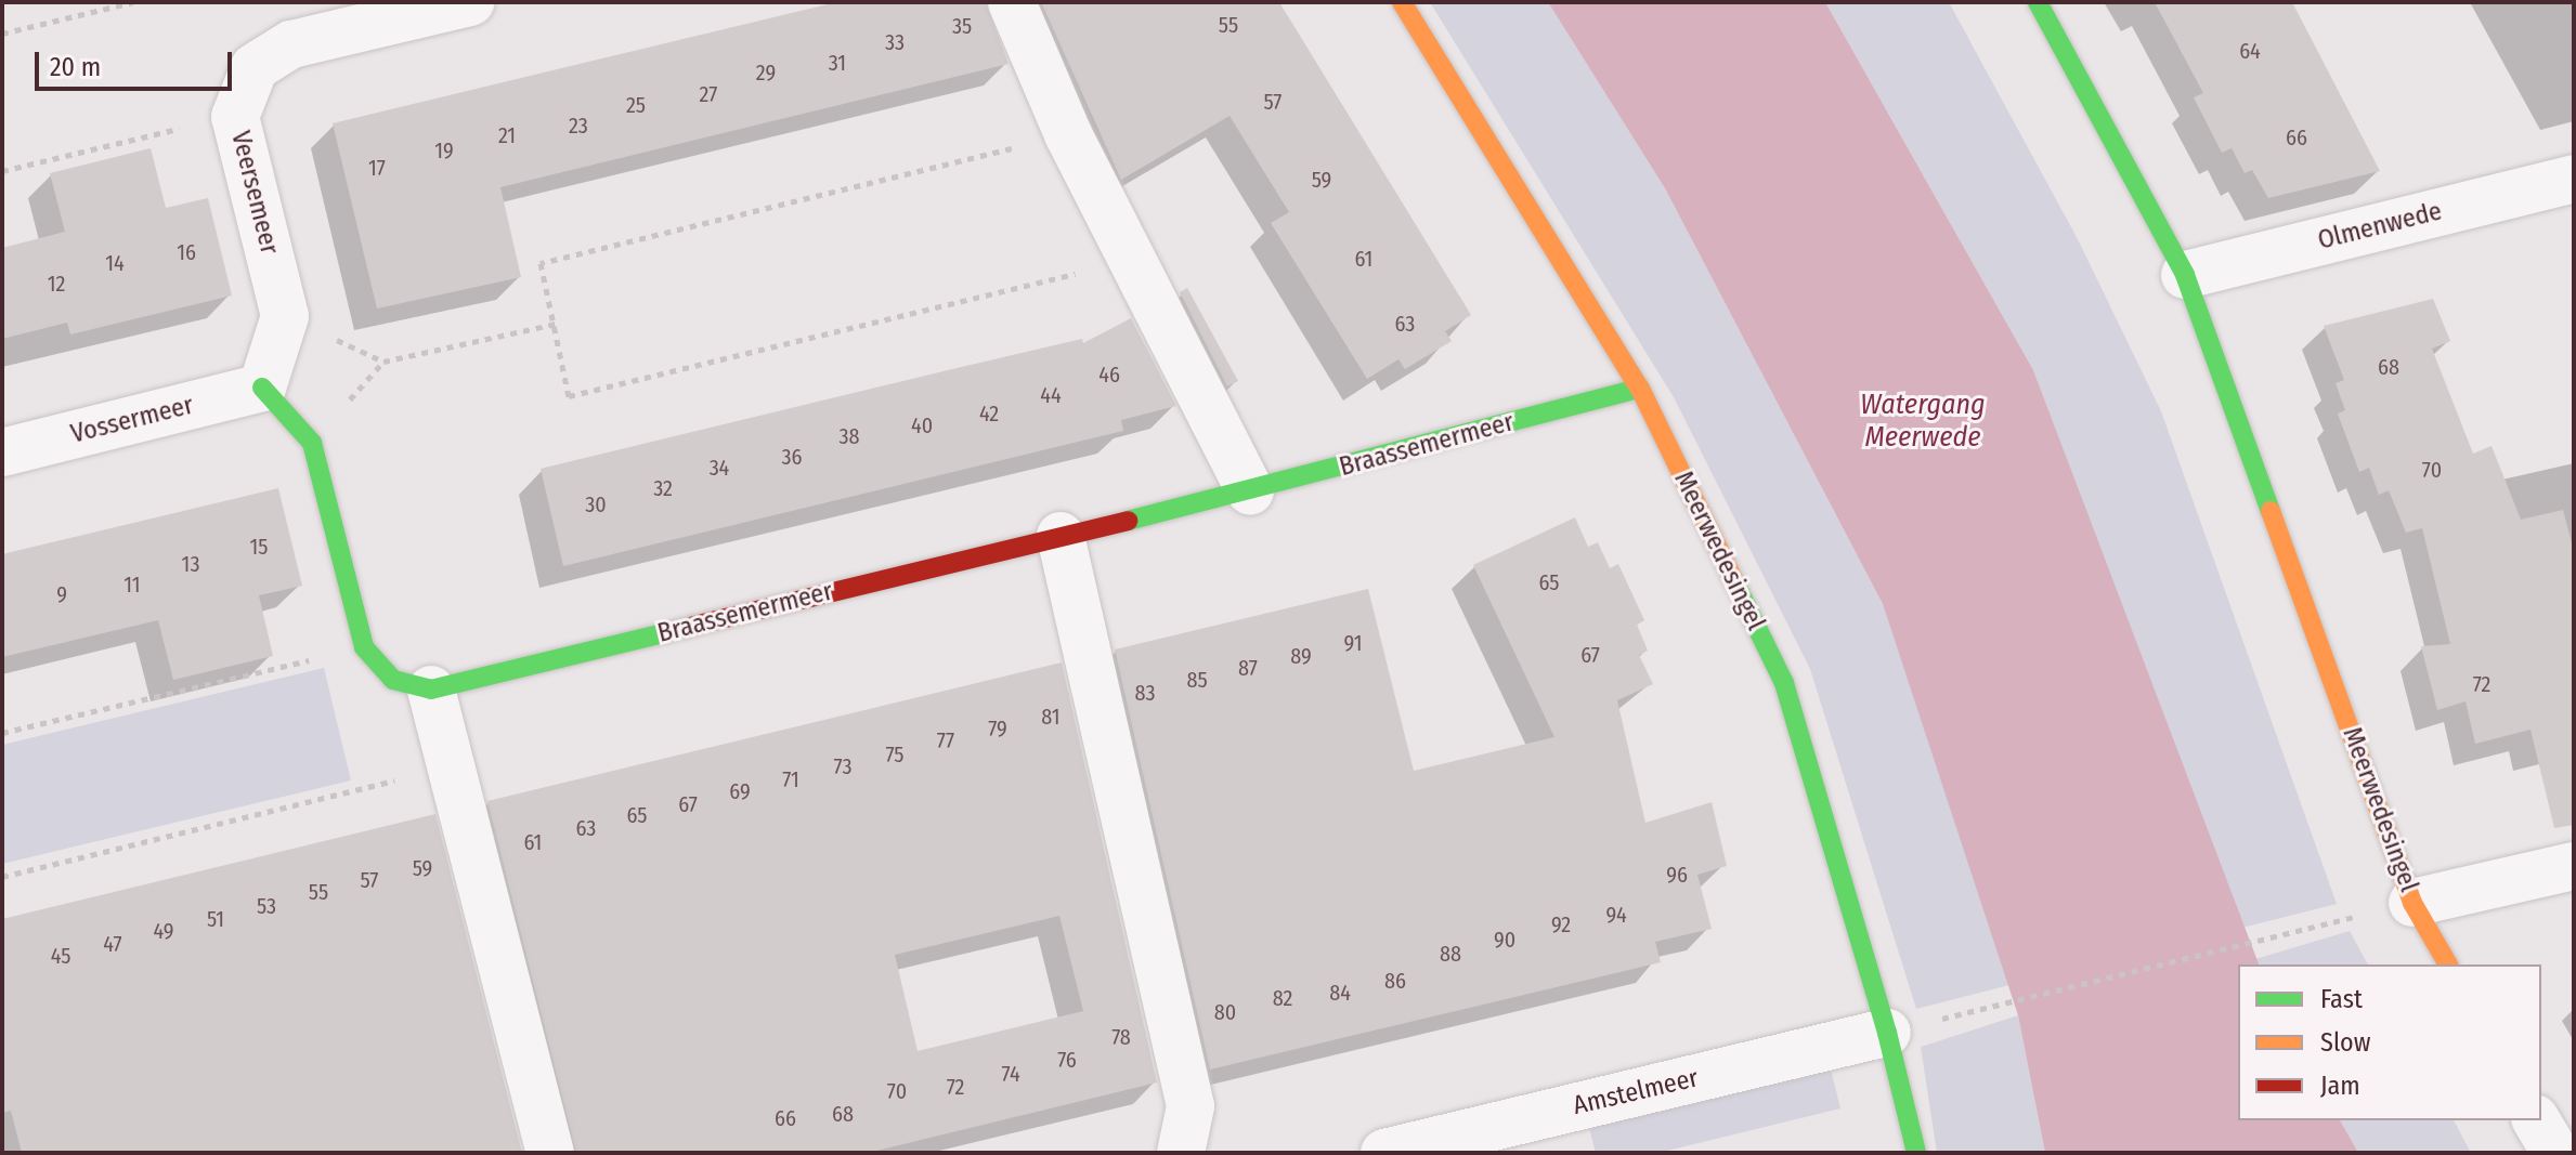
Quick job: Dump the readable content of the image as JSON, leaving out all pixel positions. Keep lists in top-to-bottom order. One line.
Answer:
{"streets":{"street":["Veersemeer","Olmenwede","Vossermeer","Braassemermeer","Meerwedesingel","Amstelmeer"]},"crossings":[["Veersemeer","Vossermeer"],["Olmenwede","Meerwedesingel"],["Braassemermeer","Meerwedesingel"],["Meerwedesingel","Amstelmeer"]],"water":["Watergang Meerwede"],"house_numbers":["55","35","33","64","31","29","27","57","25","23","21","66","19","17","59","16","61","14","12","63","68","46","44","42","40","38","36","34","70","32","30","15","13","65","11","9","91","67","89","87","85","72","83","81","79","77","75","73","71","69","67","65","63","61","59","96","57","55","53","94","51","92","49","90","47","88","45","86","84","82","80","78","76","74","72","70","68","66"],"legend":["Fast","Slow","Jam"],"scale_bar":"20 m"}
